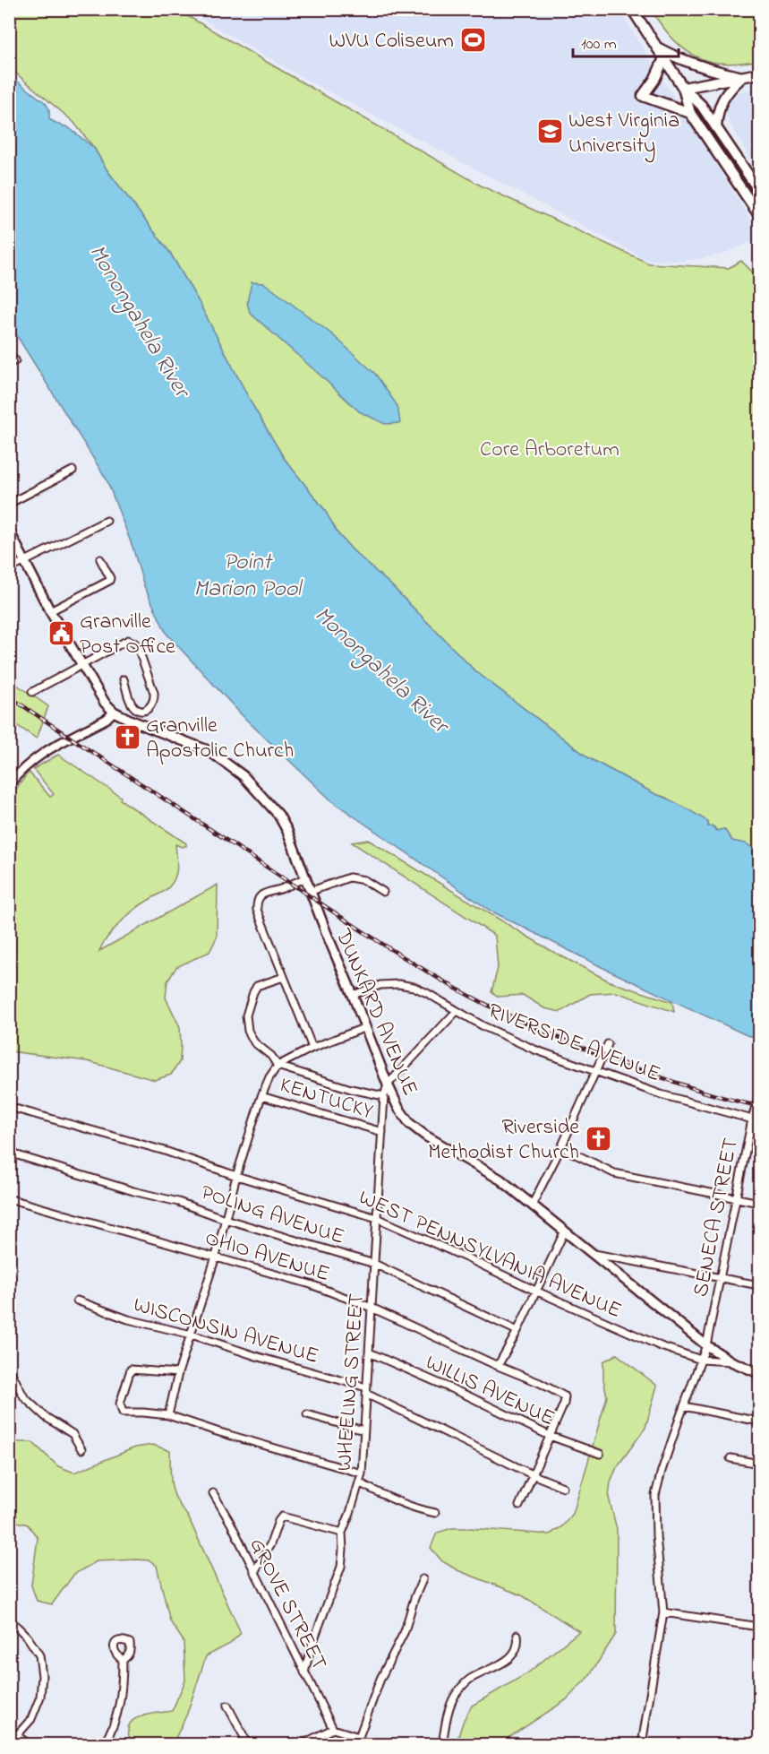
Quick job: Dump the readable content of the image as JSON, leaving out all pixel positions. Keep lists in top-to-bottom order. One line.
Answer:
{"streets":{"main road":["DUNKARD AVENUE"],"street":["RIVERSIDE AVENUE","KENTUCKY","POLING AVENUE","SENECA STREET","WEST PENNSYLVANIA AVENUE","OHIO AVENUE","WISCONSIN AVENUE","WHEELING STREET","WILLIS AVENUE","GROVE STREET"]},"crossings":[["DUNKARD AVENUE","RIVERSIDE AVENUE"],["DUNKARD AVENUE","SENECA STREET"],["DUNKARD AVENUE","WEST PENNSYLVANIA AVENUE"],["DUNKARD AVENUE","WHEELING STREET"],["RIVERSIDE AVENUE","SENECA STREET"],["KENTUCKY","WHEELING STREET"],["POLING AVENUE","WHEELING STREET"],["SENECA STREET","WEST PENNSYLVANIA AVENUE"],["WEST PENNSYLVANIA AVENUE","WHEELING STREET"],["OHIO AVENUE","WHEELING STREET"],["OHIO AVENUE","WILLIS AVENUE"],["WISCONSIN AVENUE","WHEELING STREET"],["WHEELING STREET","WILLIS AVENUE"],["WHEELING STREET","GROVE STREET"]],"water":["Monongahela River","Point Marion Pool"],"parks":["Core Arboretum"],"places":{"sports":["WVU Coliseum"],"school or university":["West Virginia University"],"public building":["Granville Post Office"],"church":["Granville Apostolic Church","Riverside Methodist Church"]},"scale_bar":"100 m"}
